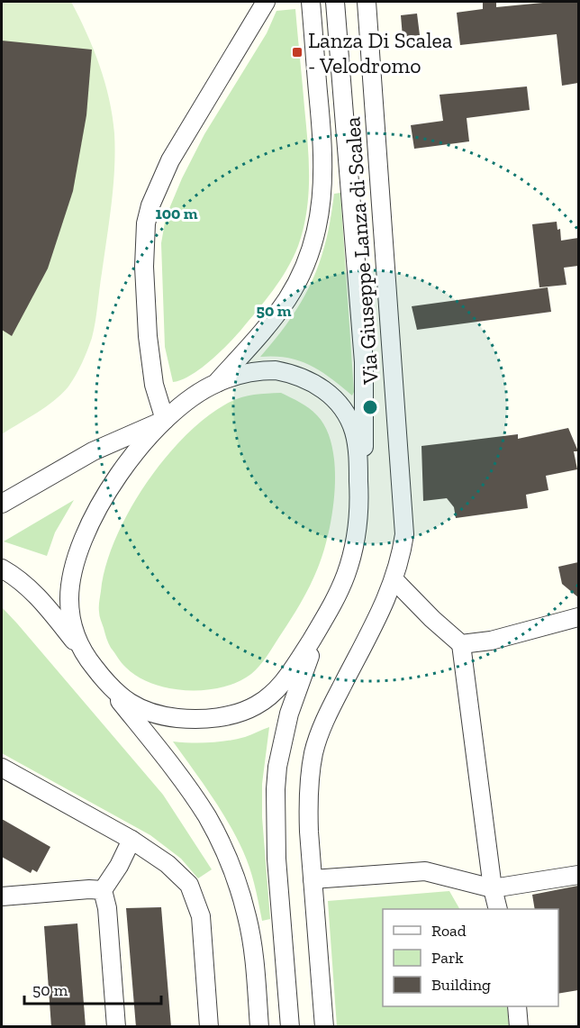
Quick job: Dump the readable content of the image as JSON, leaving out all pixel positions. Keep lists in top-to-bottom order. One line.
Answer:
{"streets":{"street":["Via Giuseppe Lanza di Scalea"]},"places":{"transit":["Lanza Di Scalea - Velodromo"]},"legend":["Road","Park","Building"],"scale_bar":"50 m","rings":["100 m","50 m"]}
